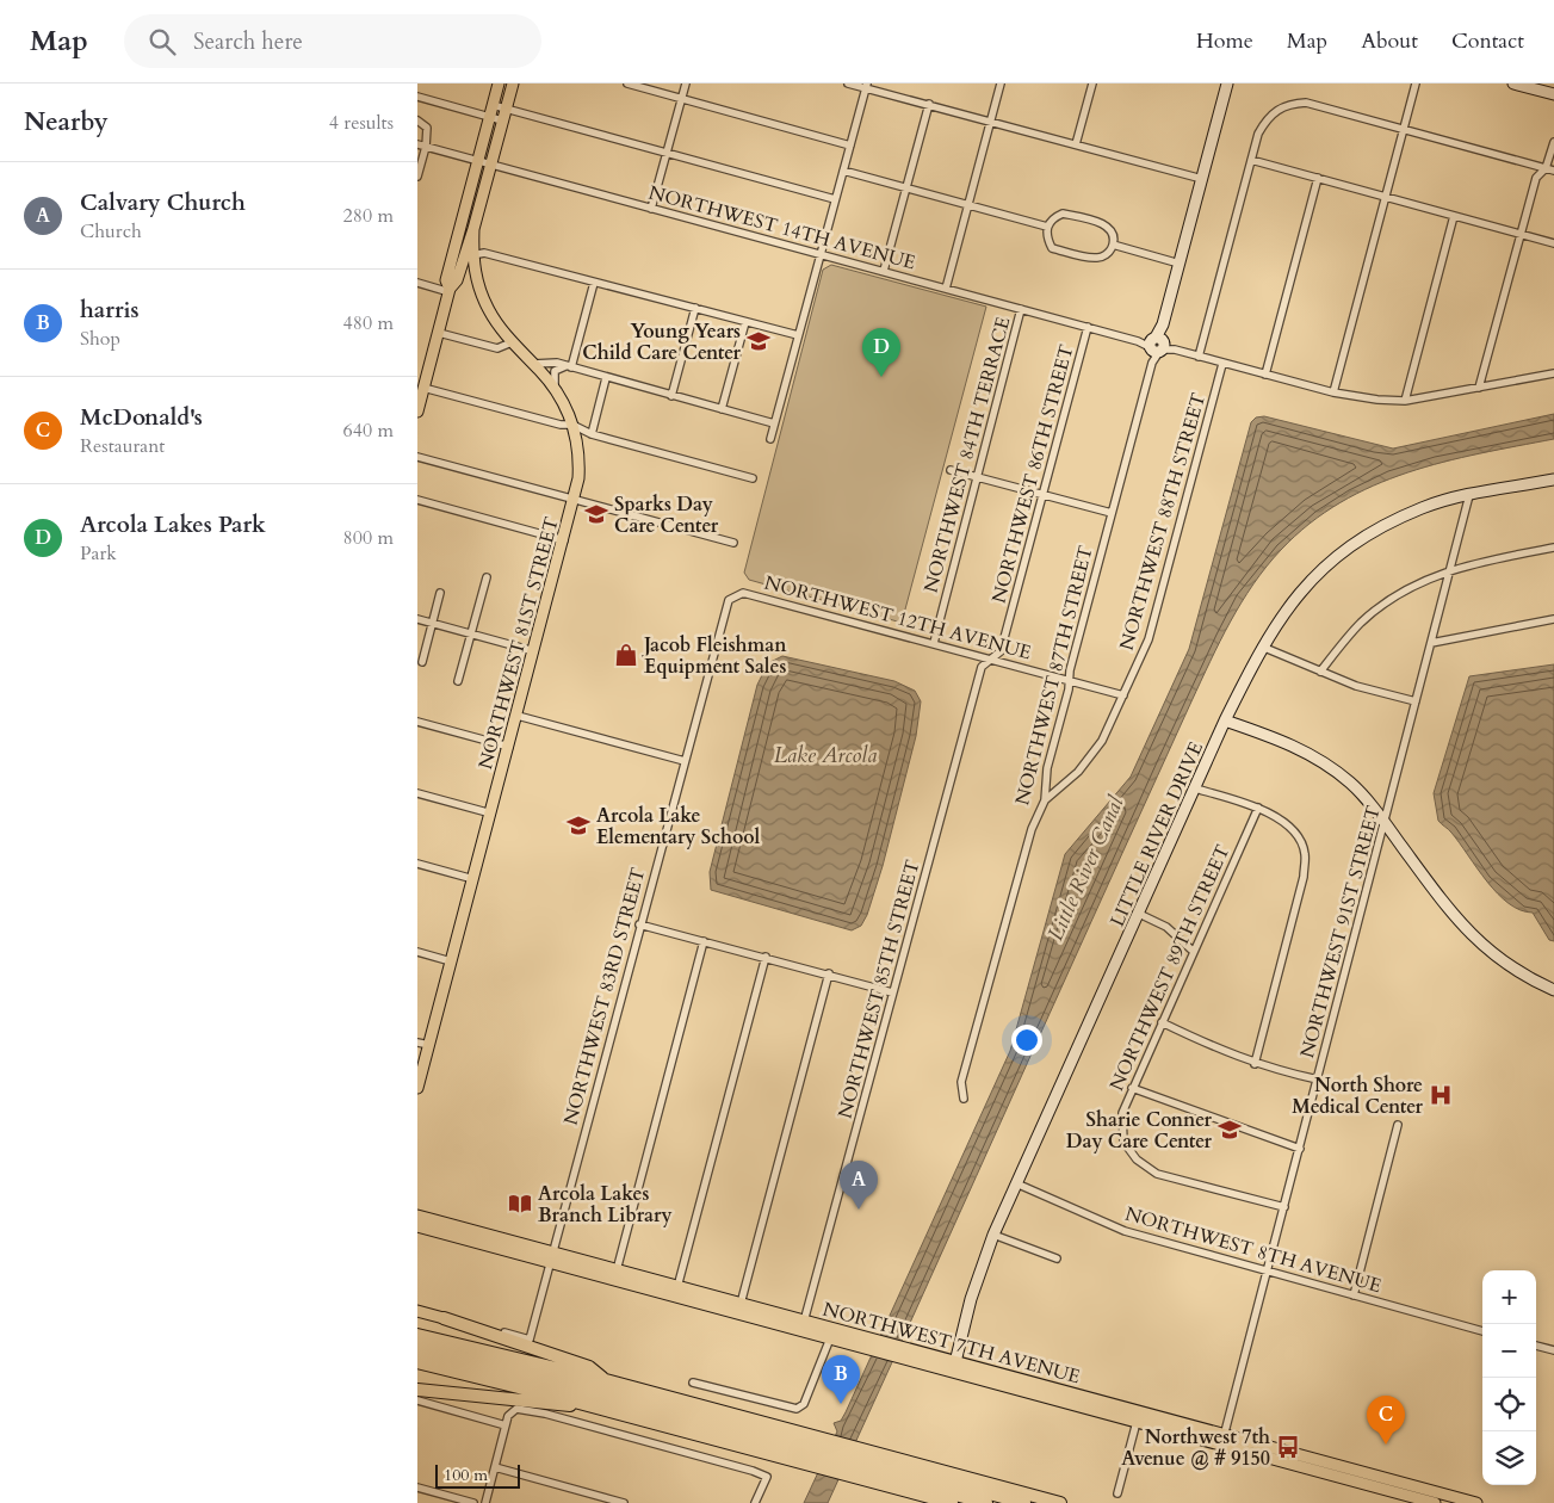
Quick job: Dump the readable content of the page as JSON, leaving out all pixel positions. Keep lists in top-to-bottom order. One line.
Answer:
{"streets":{"main road":["NORTHWEST 81ST STREET","NORTHWEST 7TH AVENUE"],"street":["NORTHWEST 14TH AVENUE","NORTHWEST 84TH TERRACE","NORTHWEST 86TH STREET","NORTHWEST 88TH STREET","NORTHWEST 12TH AVENUE","NORTHWEST 87TH STREET","LITTLE RIVER DRIVE","NORTHWEST 91ST STREET","NORTHWEST 89TH STREET","NORTHWEST 85TH STREET","NORTHWEST 83RD STREET","NORTHWEST 8TH AVENUE"]},"crossings":[["NORTHWEST 14TH AVENUE","NORTHWEST 84TH TERRACE"],["NORTHWEST 14TH AVENUE","NORTHWEST 86TH STREET"],["NORTHWEST 14TH AVENUE","NORTHWEST 88TH STREET"],["NORTHWEST 14TH AVENUE","NORTHWEST 87TH STREET"],["NORTHWEST 84TH TERRACE","NORTHWEST 12TH AVENUE"],["NORTHWEST 86TH STREET","NORTHWEST 12TH AVENUE"],["NORTHWEST 86TH STREET","NORTHWEST 85TH STREET"],["NORTHWEST 88TH STREET","NORTHWEST 12TH AVENUE"],["NORTHWEST 88TH STREET","NORTHWEST 87TH STREET"],["NORTHWEST 12TH AVENUE","NORTHWEST 87TH STREET"],["NORTHWEST 12TH AVENUE","NORTHWEST 85TH STREET"],["NORTHWEST 12TH AVENUE","NORTHWEST 83RD STREET"],["LITTLE RIVER DRIVE","NORTHWEST 91ST STREET"],["LITTLE RIVER DRIVE","NORTHWEST 8TH AVENUE"],["LITTLE RIVER DRIVE","NORTHWEST 7TH AVENUE"],["NORTHWEST 91ST STREET","NORTHWEST 89TH STREET"],["NORTHWEST 91ST STREET","NORTHWEST 8TH AVENUE"],["NORTHWEST 91ST STREET","NORTHWEST 7TH AVENUE"],["NORTHWEST 85TH STREET","NORTHWEST 7TH AVENUE"],["NORTHWEST 83RD STREET","NORTHWEST 7TH AVENUE"]],"water":["Lake Arcola","Little River Canal"],"places":{"school or university":["Young Years Child Care Center","Sparks Day Care Center","Arcola Lake Elementary School","Sharie Conner Day Care Center"],"shop":["Jacob Fleishman Equipment Sales"],"hospital":["North Shore Medical Center"],"library":["Arcola Lakes Branch Library"],"bus stop":["Northwest 7th Avenue @ # 9150"]},"scale_bar":"100 m","page":{"header":"Map","search":"Search here","nav":["Home","Map","About","Contact"],"heading":["Nearby","4 results"],"list":[{"mark":"A","name":"Calvary Church","note":"Church","value":"280 m"},{"mark":"B","name":"harris","note":"Shop","value":"480 m"},{"mark":"C","name":"McDonald's","note":"Restaurant","value":"640 m"},{"mark":"D","name":"Arcola Lakes Park","note":"Park","value":"800 m"}],"pins":["D","A","B","C"],"map_buttons":["+","−"],"scale":"100 m"}}
